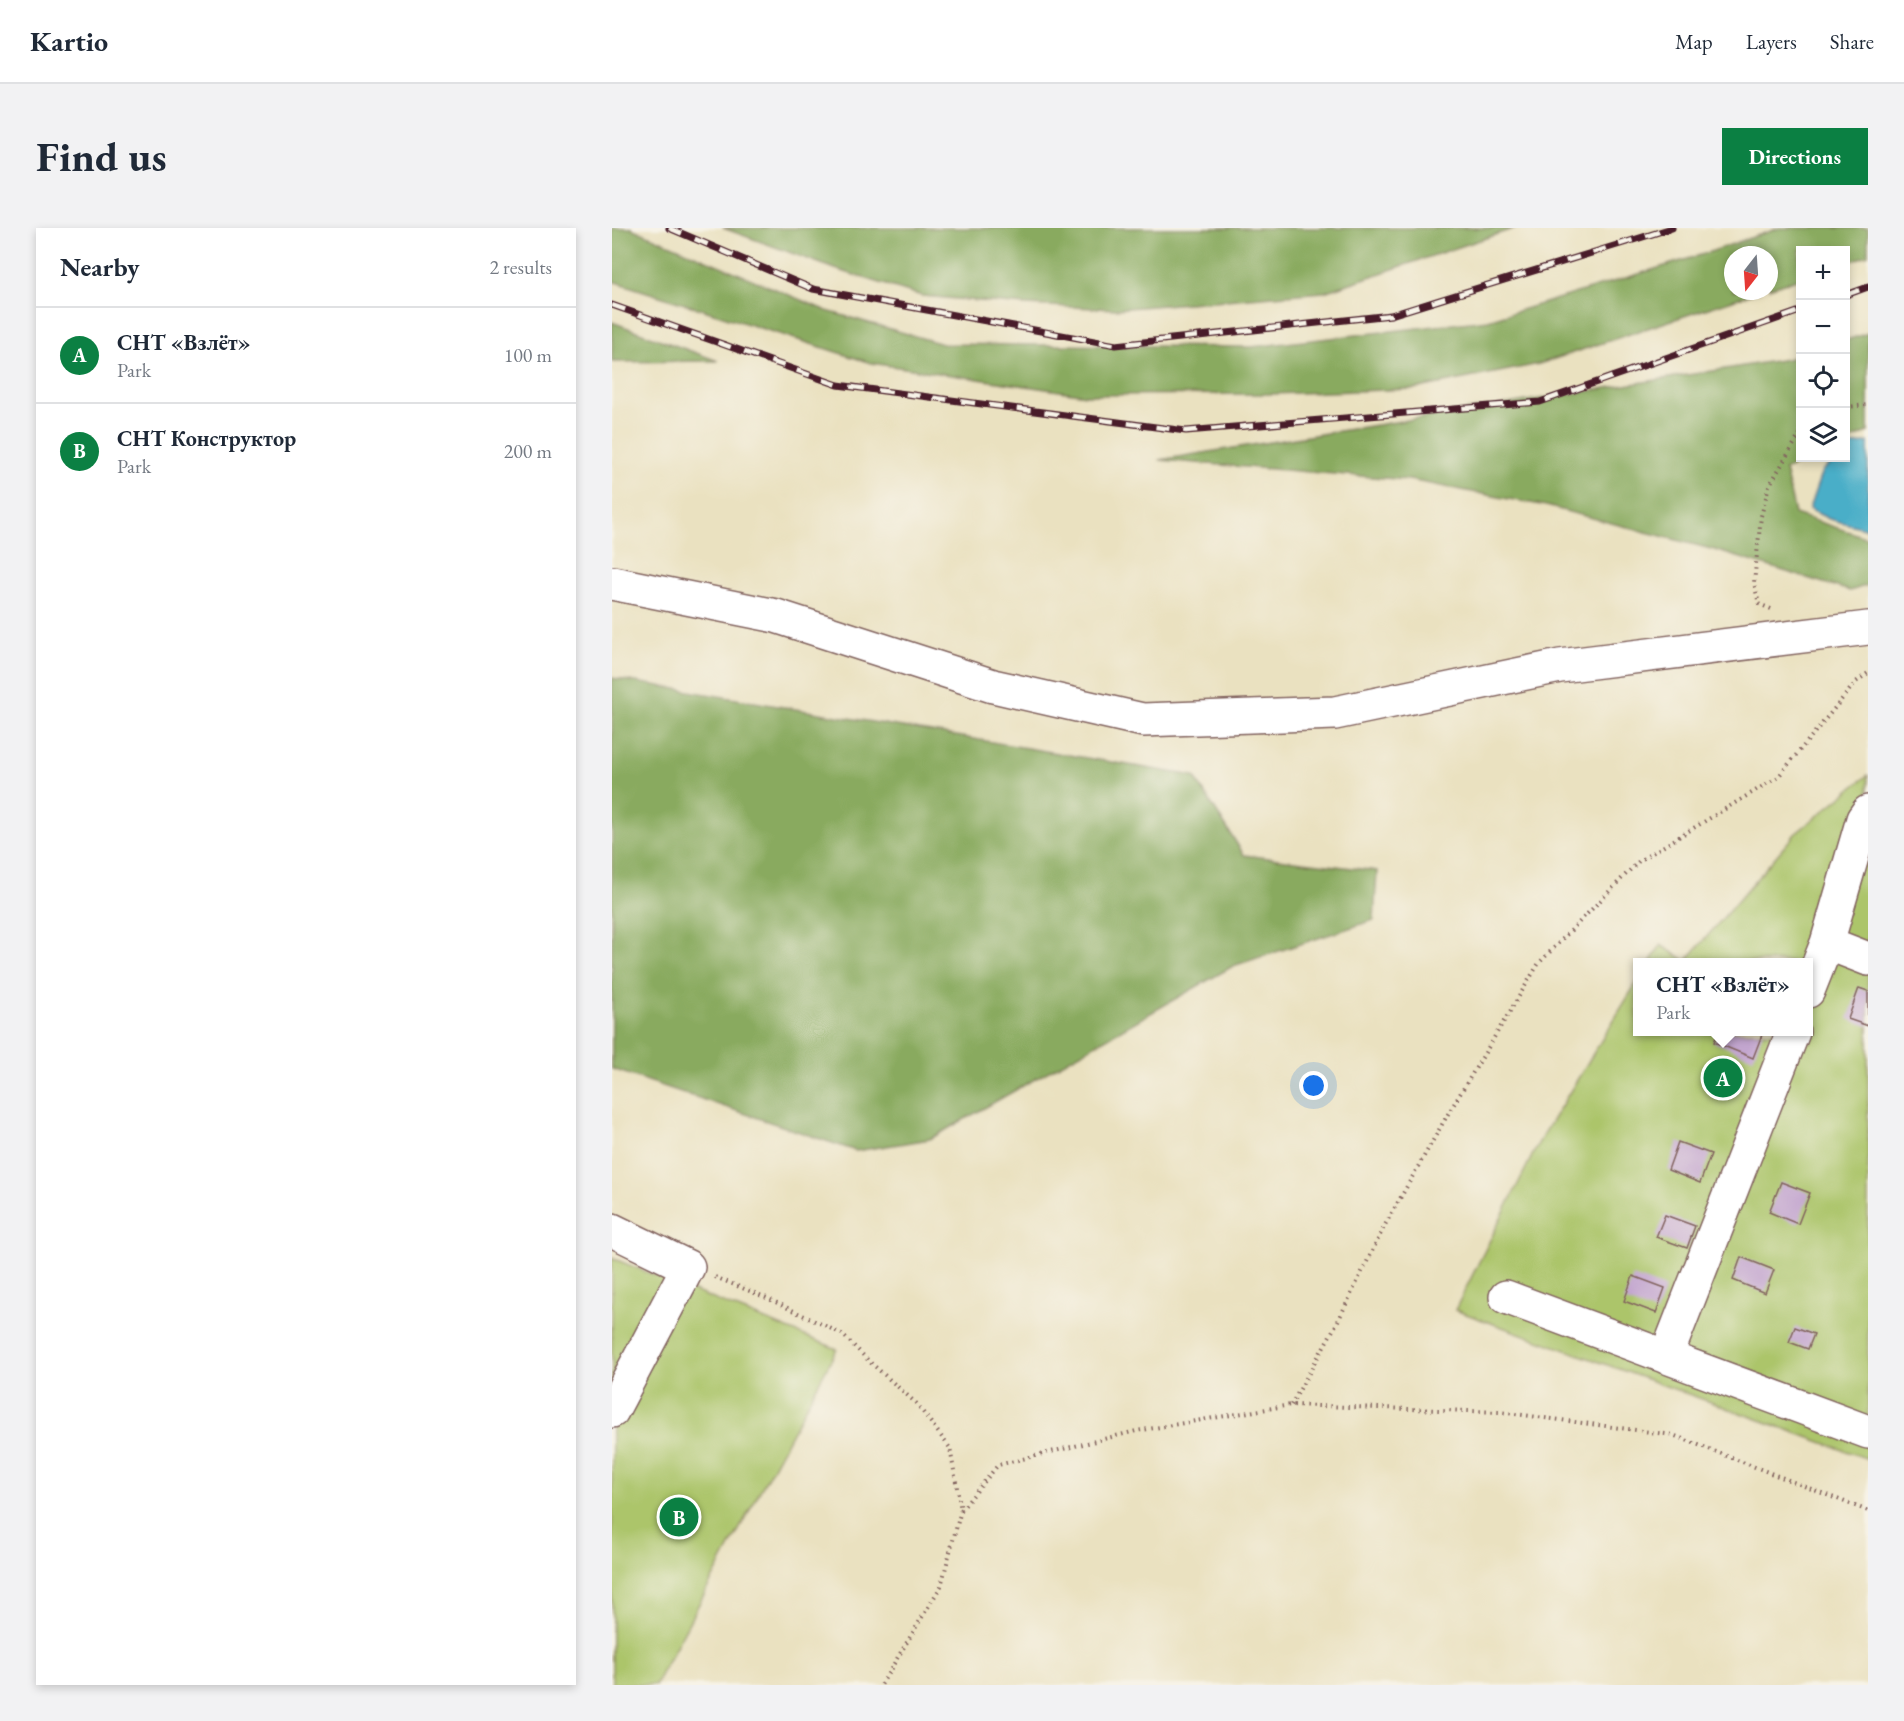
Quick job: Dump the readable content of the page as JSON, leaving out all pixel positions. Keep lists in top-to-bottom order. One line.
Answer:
{"north":"bottom","page":{"header":"Kartio","nav":["Map","Layers","Share"],"buttons":"Directions","title":"Find us","heading":["Nearby","2 results"],"map_buttons":["+","−"],"list":[{"mark":"A","name":"СНТ «Взлёт»","note":"Park","value":"100 m"},{"mark":"B","name":"СНТ Конструктор","note":"Park","value":"200 m"}],"popup":["СНТ «Взлёт»","Park"],"pins":["A","B"]}}
